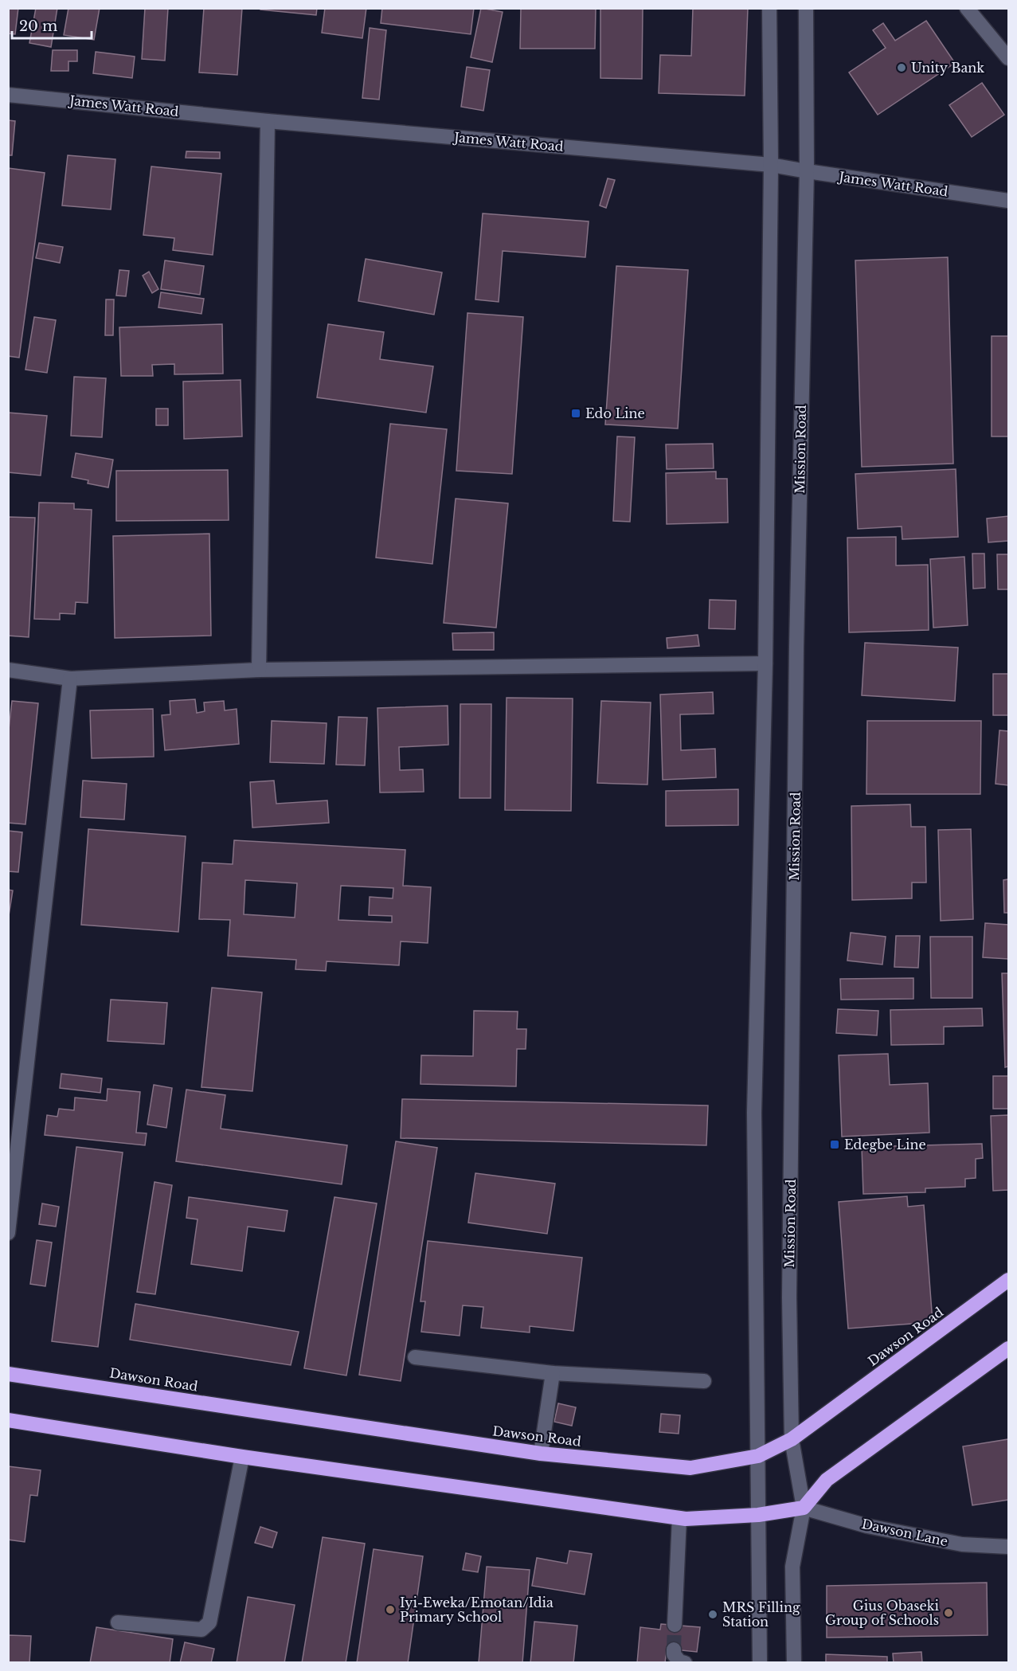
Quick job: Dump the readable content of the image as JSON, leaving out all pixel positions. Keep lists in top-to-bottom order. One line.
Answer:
{"streets":{"highway":["Dawson Road"],"street":["James Watt Road","Mission Road","Dawson Lane"]},"crossings":[["James Watt Road","Mission Road"],["Mission Road","Dawson Road"],["Mission Road","Dawson Lane"]],"places":{"other":["Unity Bank","Iyi-Eweka/Emotan/Idia Primary School","Gius Obaseki Group of Schools","MRS Filling Station"],"transit":["Edo Line","Edegbe Line"]},"scale_bar":"20 m"}
